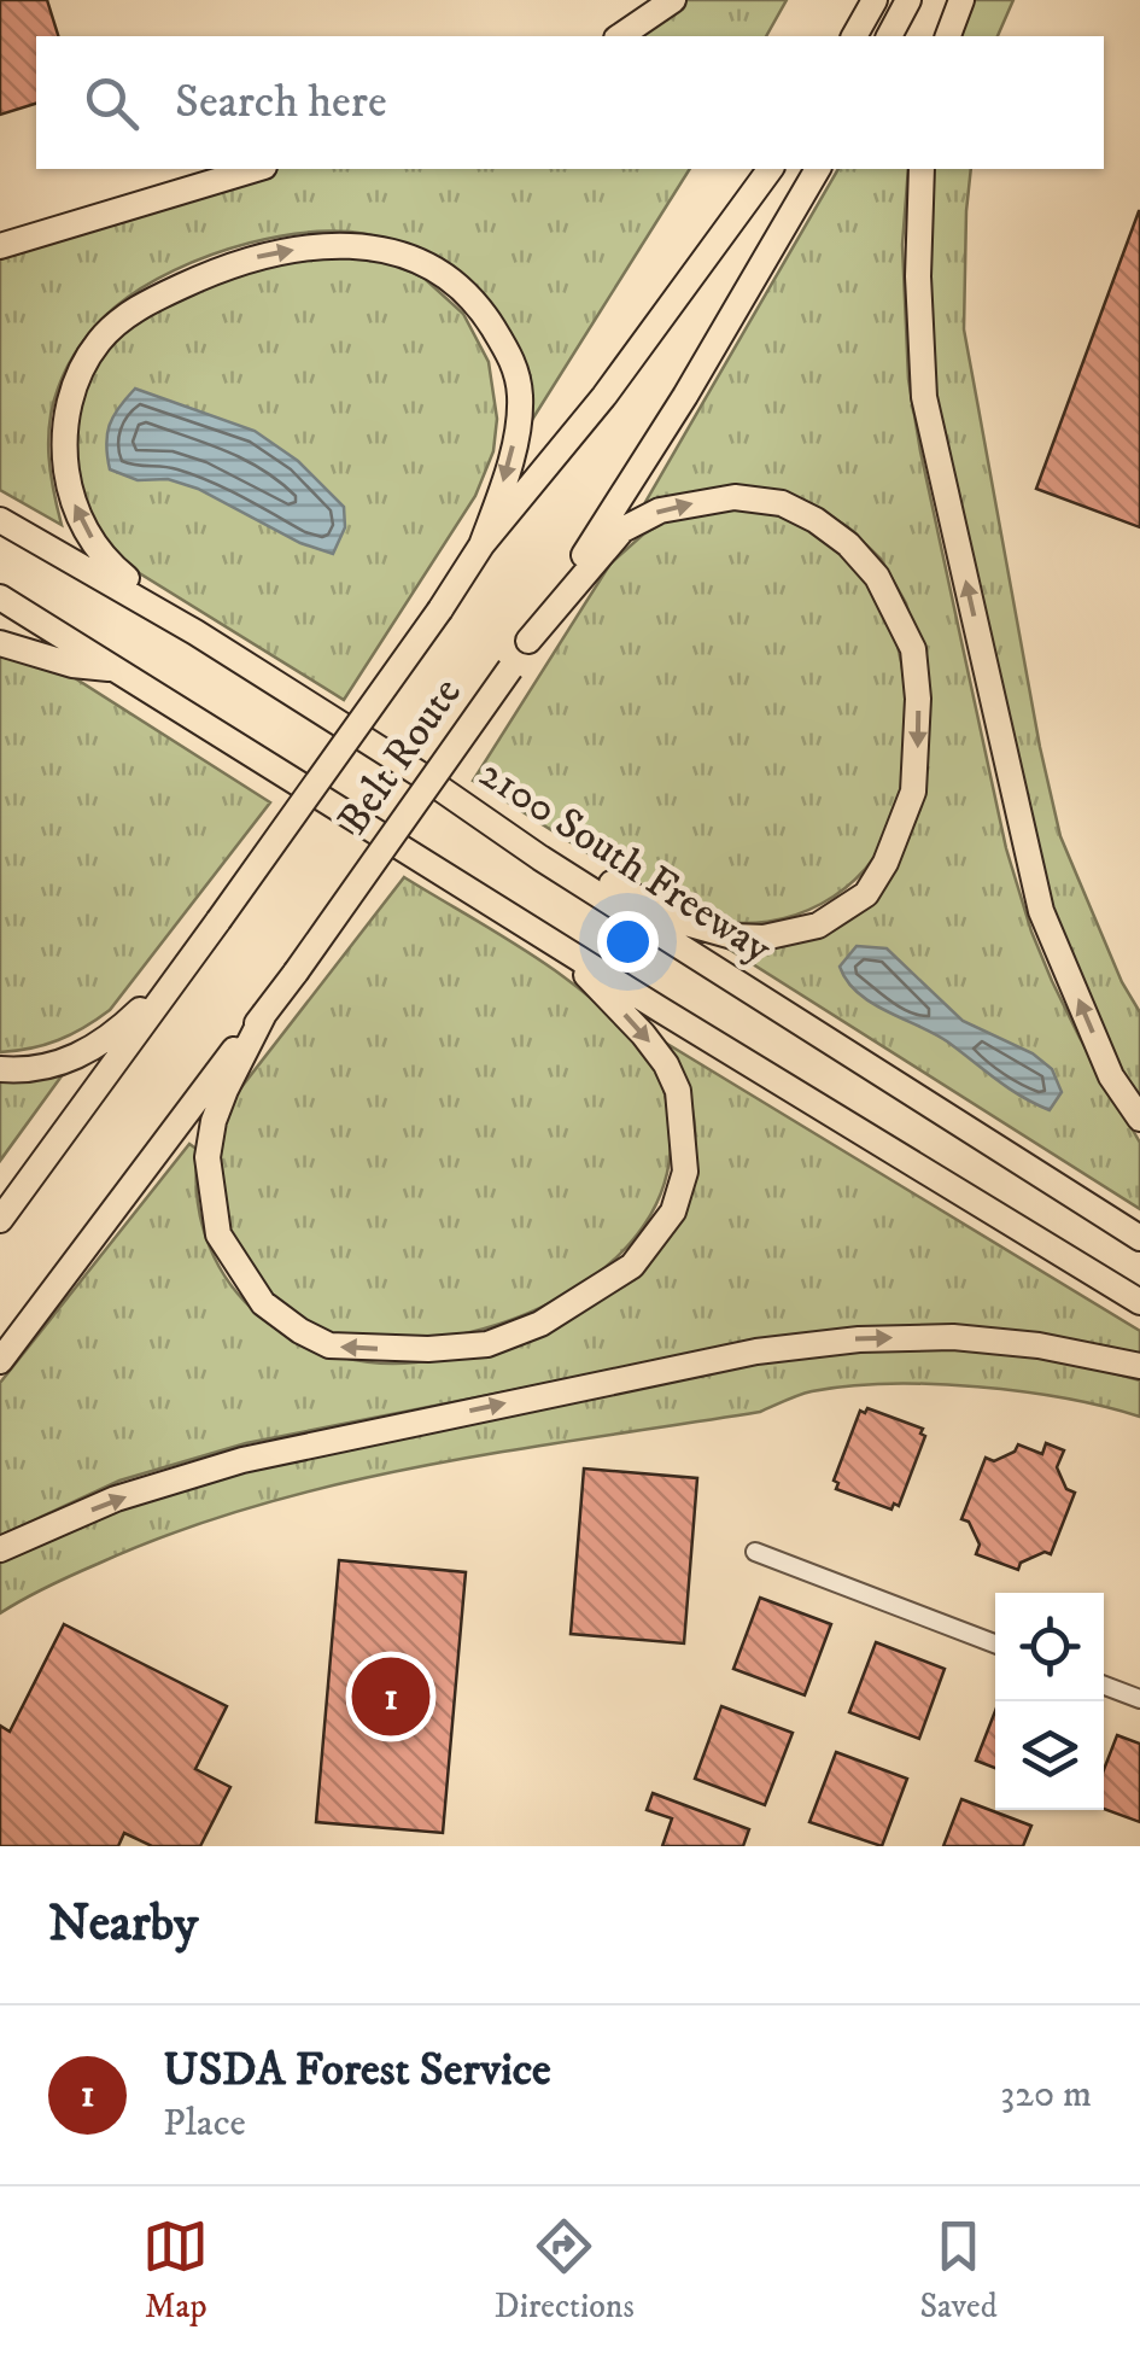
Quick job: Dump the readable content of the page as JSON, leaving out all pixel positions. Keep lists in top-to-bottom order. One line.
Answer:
{"streets":{"highway":["Belt Route","2100 South Freeway"]},"page":{"search":"Search here","pins":"1","heading":"Nearby","list":[{"mark":"1","name":"USDA Forest Service","note":"Place","value":"320 m"}],"nav":["Map","Directions","Saved"]}}
